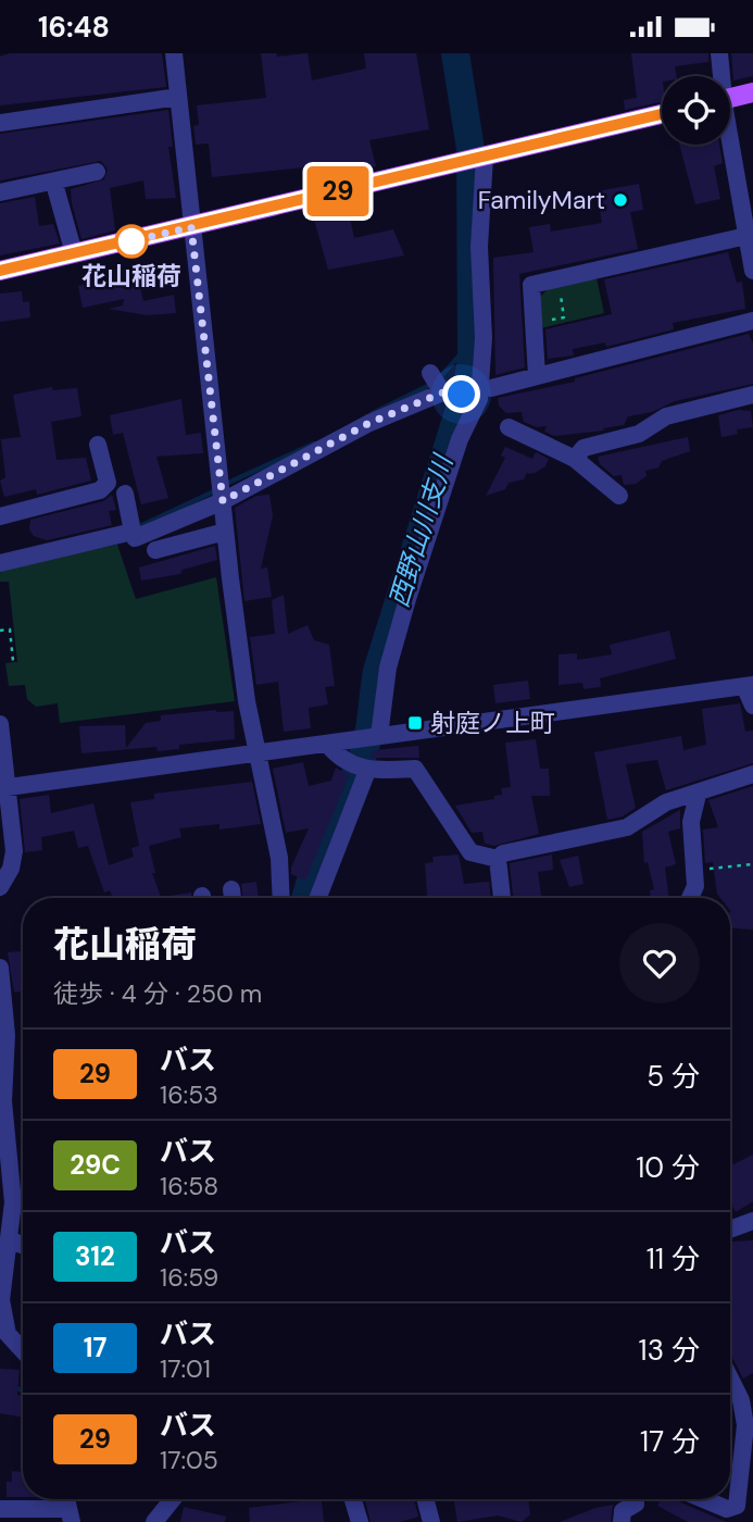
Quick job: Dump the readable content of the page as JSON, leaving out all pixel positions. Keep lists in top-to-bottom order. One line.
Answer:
{"water":["西野山川支川"],"places":{"other":["FamilyMart","花山稲荷"],"transit":["射庭ノ上町"]},"lines":["bus line 29"],"page":{"status":"16:48","on_map":"29","heading":["花山稲荷","徒歩 · 4 分 · 250 m"],"list":[{"mark":"29","name":"バス","note":"16:53","value":"5 分"},{"mark":"29C","name":"バス","note":"16:58","value":"10 分"},{"mark":"312","name":"バス","note":"16:59","value":"11 分"},{"mark":"17","name":"バス","note":"17:01","value":"13 分"},{"mark":"29","name":"バス","note":"17:05","value":"17 分"}]}}
